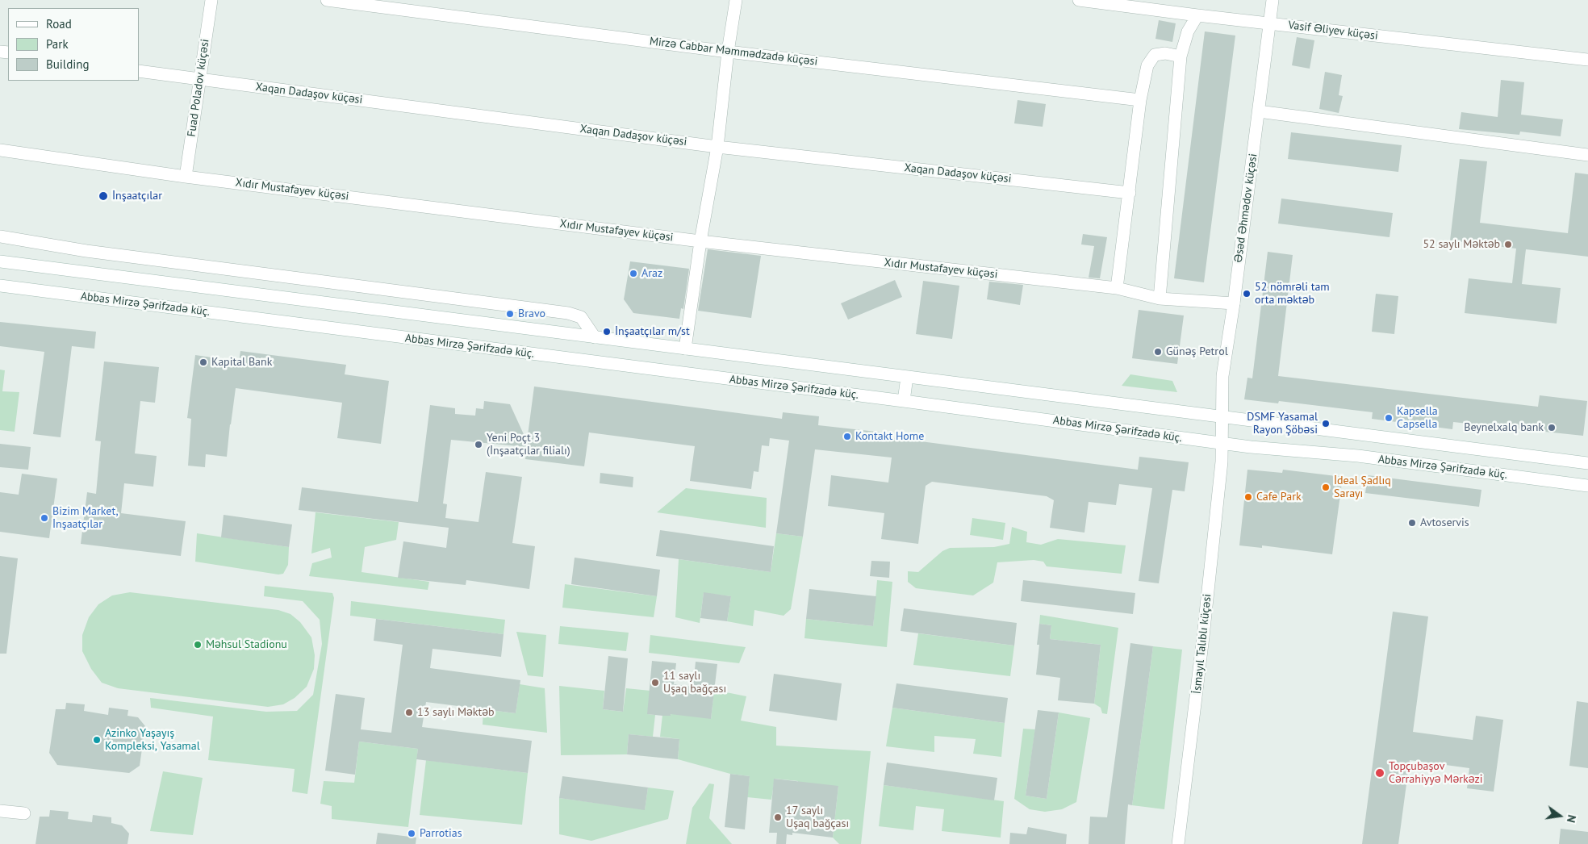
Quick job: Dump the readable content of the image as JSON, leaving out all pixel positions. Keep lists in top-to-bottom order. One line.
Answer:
{"streets":{"street":["Vasif Əliyev küçəsi","Mirzə Cabbar Məmmədzadə küçəsi","Fuad Poladov küçəsi","Xaqan Dadaşov küçəsi","Xıdır Mustafayev küçəsi","Əsəd Əhmədov küçəsi","Abbas Mirzə Şərifzadə küç.","İsmayıl Talıblı küçəsi"]},"crossings":[["Vasif Əliyev küçəsi","Əsəd Əhmədov küçəsi"],["Fuad Poladov küçəsi","Xaqan Dadaşov küçəsi"],["Fuad Poladov küçəsi","Xıdır Mustafayev küçəsi"],["Xıdır Mustafayev küçəsi","Əsəd Əhmədov küçəsi"],["Əsəd Əhmədov küçəsi","Abbas Mirzə Şərifzadə küç."],["Əsəd Əhmədov küçəsi","İsmayıl Talıblı küçəsi"],["Abbas Mirzə Şərifzadə küç.","İsmayıl Talıblı küçəsi"]],"places":["İnşaatçılar","52 saylı Məktəb","Araz","52 nömrəli tam orta məktəb","Bravo","İnşaatçılar m/st","Günəş Petrol","Kapital Bank","Kapsella Capsella","DSMF Yasamal Rayon Şöbəsi","Beynelxalq bank","Kontakt Home","Yeni Poçt 3 (İnşaatçılar filialı)","İdeal Şadlıq Sarayı","Cafe Park","Bizim Market, İnşaatçılar","Avtoservis","Məhsul Stadionu","11 saylı Uşaq bağçası","13 saylı Məktəb","Azinko Yaşayış Kompleksi, Yasamal","Topçubaşov Cərrahiyyə Mərkəzi","17 saylı Uşaq bağçası","Parrotias"],"legend":["Road","Park","Building"],"north":"right"}
